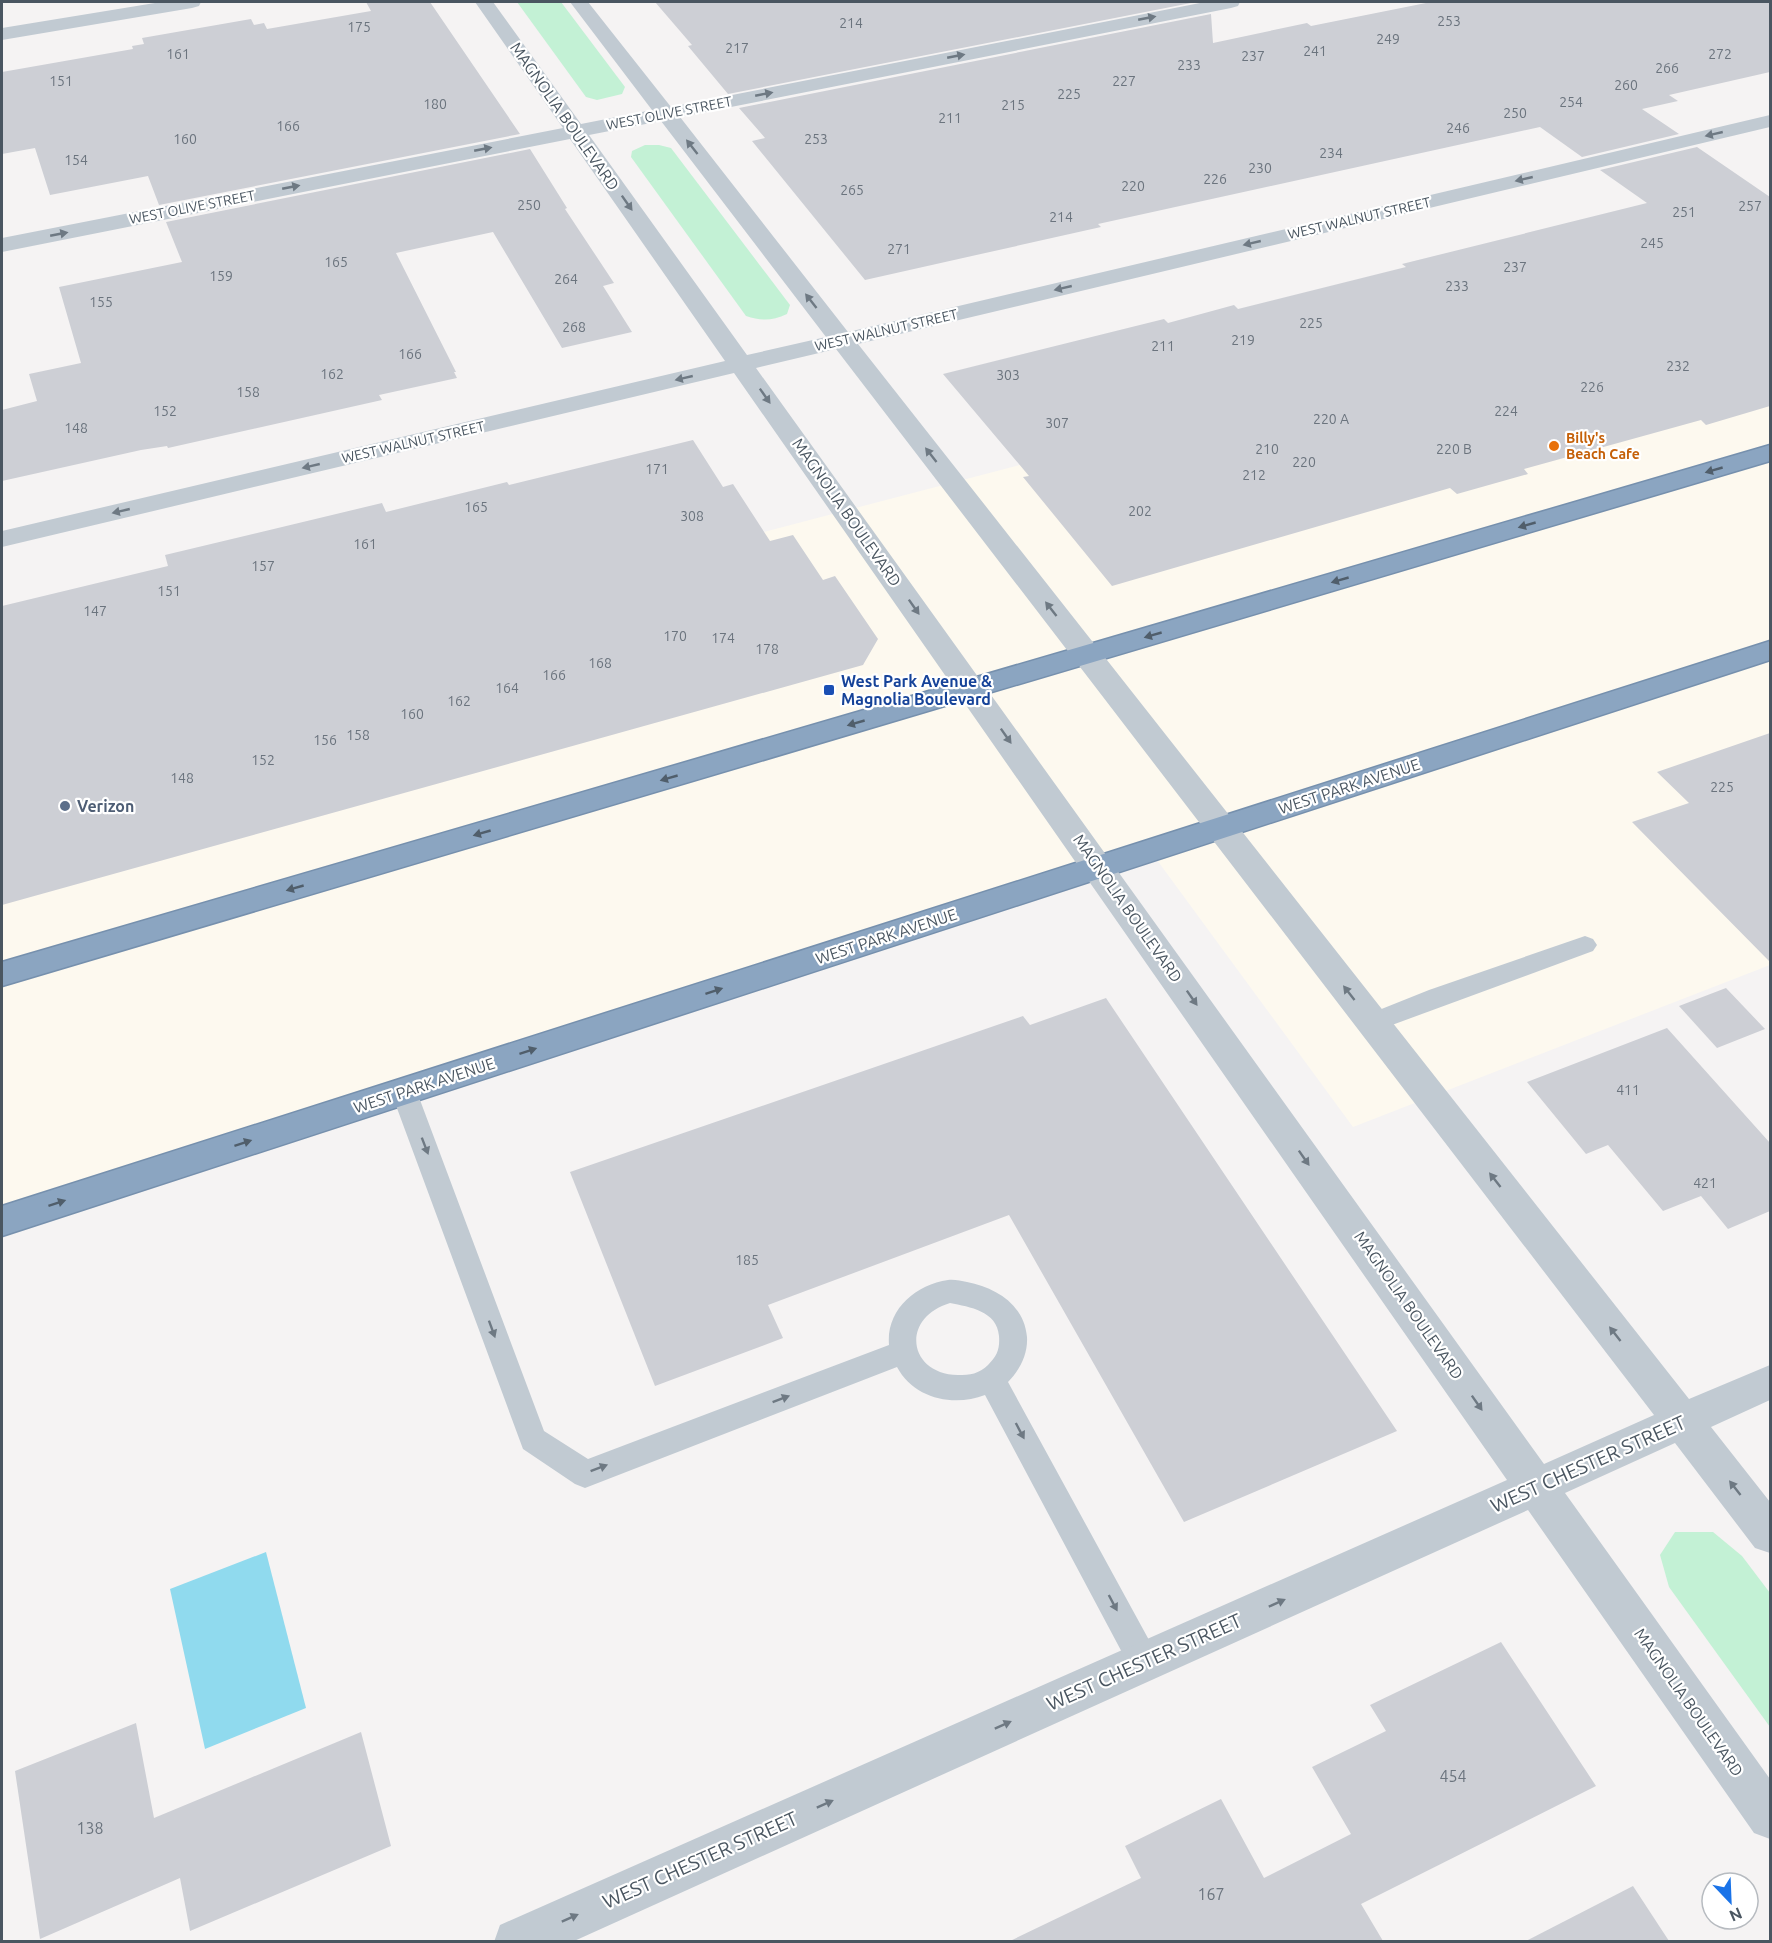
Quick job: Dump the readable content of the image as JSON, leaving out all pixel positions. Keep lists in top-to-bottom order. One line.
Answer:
{"streets":{"highway":["WEST PARK AVENUE"],"street":["WEST OLIVE STREET","MAGNOLIA BOULEVARD","WEST WALNUT STREET","WEST CHESTER STREET"]},"crossings":[["WEST OLIVE STREET","MAGNOLIA BOULEVARD"],["MAGNOLIA BOULEVARD","WEST WALNUT STREET"],["MAGNOLIA BOULEVARD","WEST PARK AVENUE"],["MAGNOLIA BOULEVARD","WEST CHESTER STREET"]],"one_way":["WEST OLIVE STREET","WEST WALNUT STREET","WEST CHESTER STREET"],"places":{"other":["Billy's Beach Cafe","Verizon"],"transit":["West Park Avenue & Magnolia Boulevard"]},"house_numbers":["253","214","175","249","217","241","161","272","237","233","266","151","227","260","225","254","180","215","250","211","166","246","160","253","234","154","230","226","220","265","250","257","251","214","245","271","165","237","159","264","233","155","225","268","219","211","166","232","162","303","226","158","152","224","220 A","307","148","210","220 B","220","171","212","165","202","308","161","157","151","147","170","174","178","168","166","164","162","160","158","156","152","148","225","411","421","185","454","138","167"],"north":"bottom right"}
